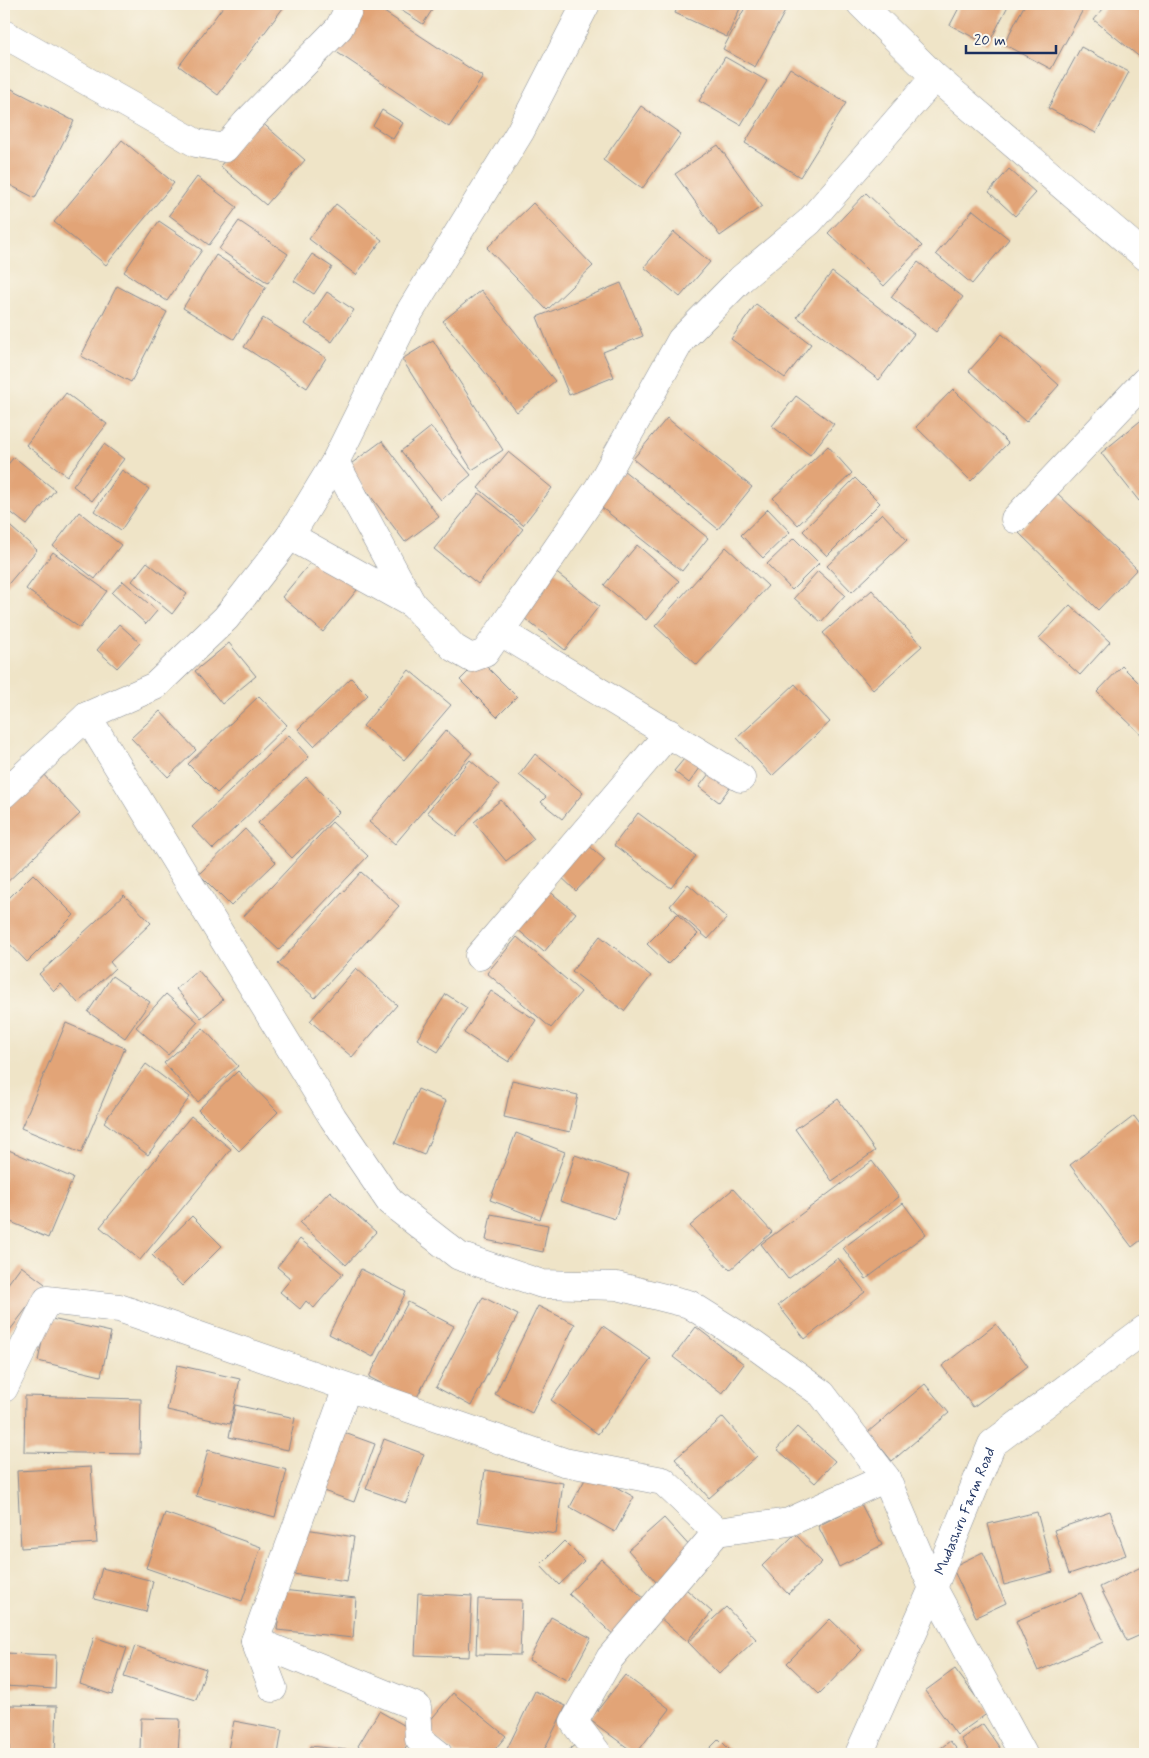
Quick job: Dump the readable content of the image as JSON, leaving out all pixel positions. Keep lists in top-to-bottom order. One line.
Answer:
{"streets":{"street":["Mudashiru Farm Road"]},"scale_bar":"20 m"}
